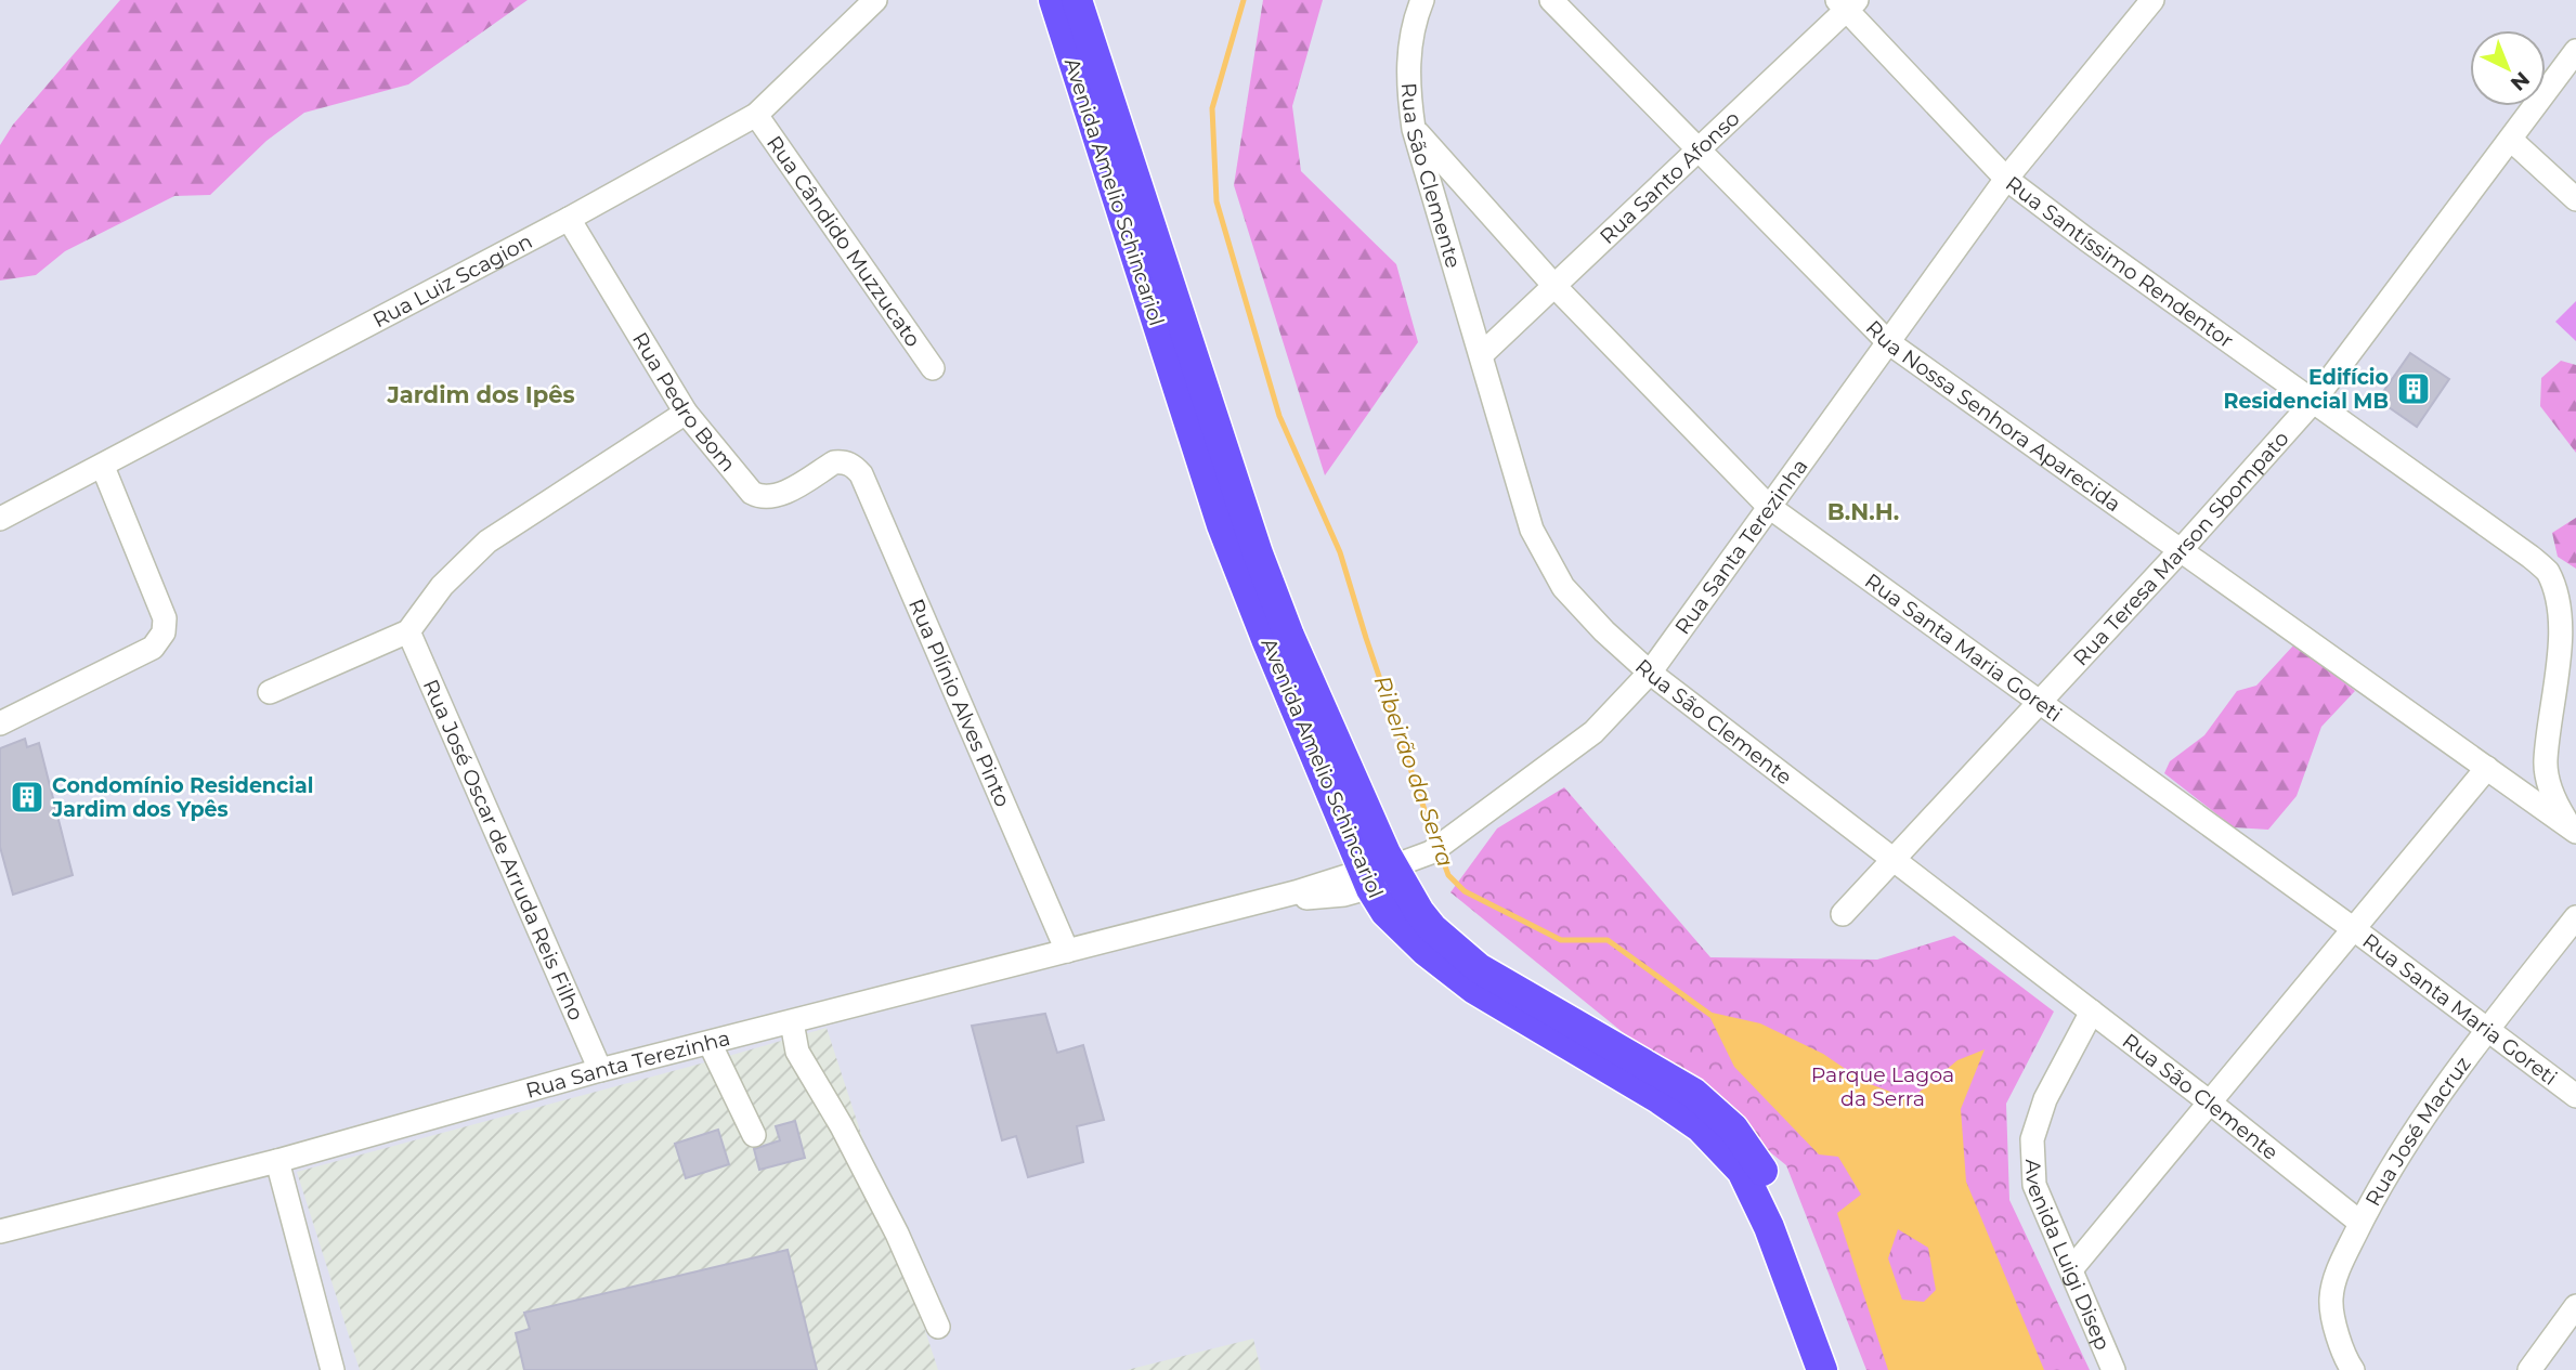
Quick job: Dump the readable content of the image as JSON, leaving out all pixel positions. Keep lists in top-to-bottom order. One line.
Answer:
{"streets":{"main road":["Avenida Amelio Schincariol"],"street":["Rua São Clemente","Rua Santo Afonso","Rua Cândido Muzzucato","Rua Santíssimo Rendentor","Rua Luiz Scagion","Rua Pedro Bom","Rua Nossa Senhora Aparecida","Rua Santa Terezinha","Rua Teresa Marson Sbompato","Rua Santa Maria Goreti","Rua Plínio Alves Pinto","Rua José Oscar de Arruda Reis Filho","Rua José Macruz","Avenida Luigi Disep"]},"crossings":[["Rua São Clemente","Rua Santo Afonso"],["Rua São Clemente","Rua Santa Terezinha"],["Rua São Clemente","Rua Teresa Marson Sbompato"],["Rua São Clemente","Rua Santa Maria Goreti"],["Rua São Clemente","Rua José Macruz"],["Rua São Clemente","Avenida Luigi Disep"],["Rua Santo Afonso","Rua Santíssimo Rendentor"],["Rua Santo Afonso","Rua Nossa Senhora Aparecida"],["Rua Santo Afonso","Rua Santa Maria Goreti"],["Avenida Amelio Schincariol","Rua Santa Terezinha"],["Rua Cândido Muzzucato","Rua Luiz Scagion"],["Rua Santíssimo Rendentor","Rua Nossa Senhora Aparecida"],["Rua Santíssimo Rendentor","Rua Santa Terezinha"],["Rua Santíssimo Rendentor","Rua Teresa Marson Sbompato"],["Rua Luiz Scagion","Rua Pedro Bom"],["Rua Pedro Bom","Rua Plínio Alves Pinto"],["Rua Nossa Senhora Aparecida","Rua Santa Terezinha"],["Rua Nossa Senhora Aparecida","Rua Teresa Marson Sbompato"],["Rua Santa Terezinha","Rua Santa Maria Goreti"],["Rua Santa Terezinha","Rua Plínio Alves Pinto"],["Rua Santa Terezinha","Rua José Oscar de Arruda Reis Filho"],["Rua Teresa Marson Sbompato","Rua Santa Maria Goreti"],["Rua Santa Maria Goreti","Rua José Macruz"]],"districts":["Jardim dos Ipês","B.N.H."],"water":["Ribeirão da Serra"],"parks":["Parque Lagoa da Serra"],"places":{"building":["Edifício Residencial MB","Condomínio Residencial Jardim dos Ypês"]},"north":"bottom right"}
